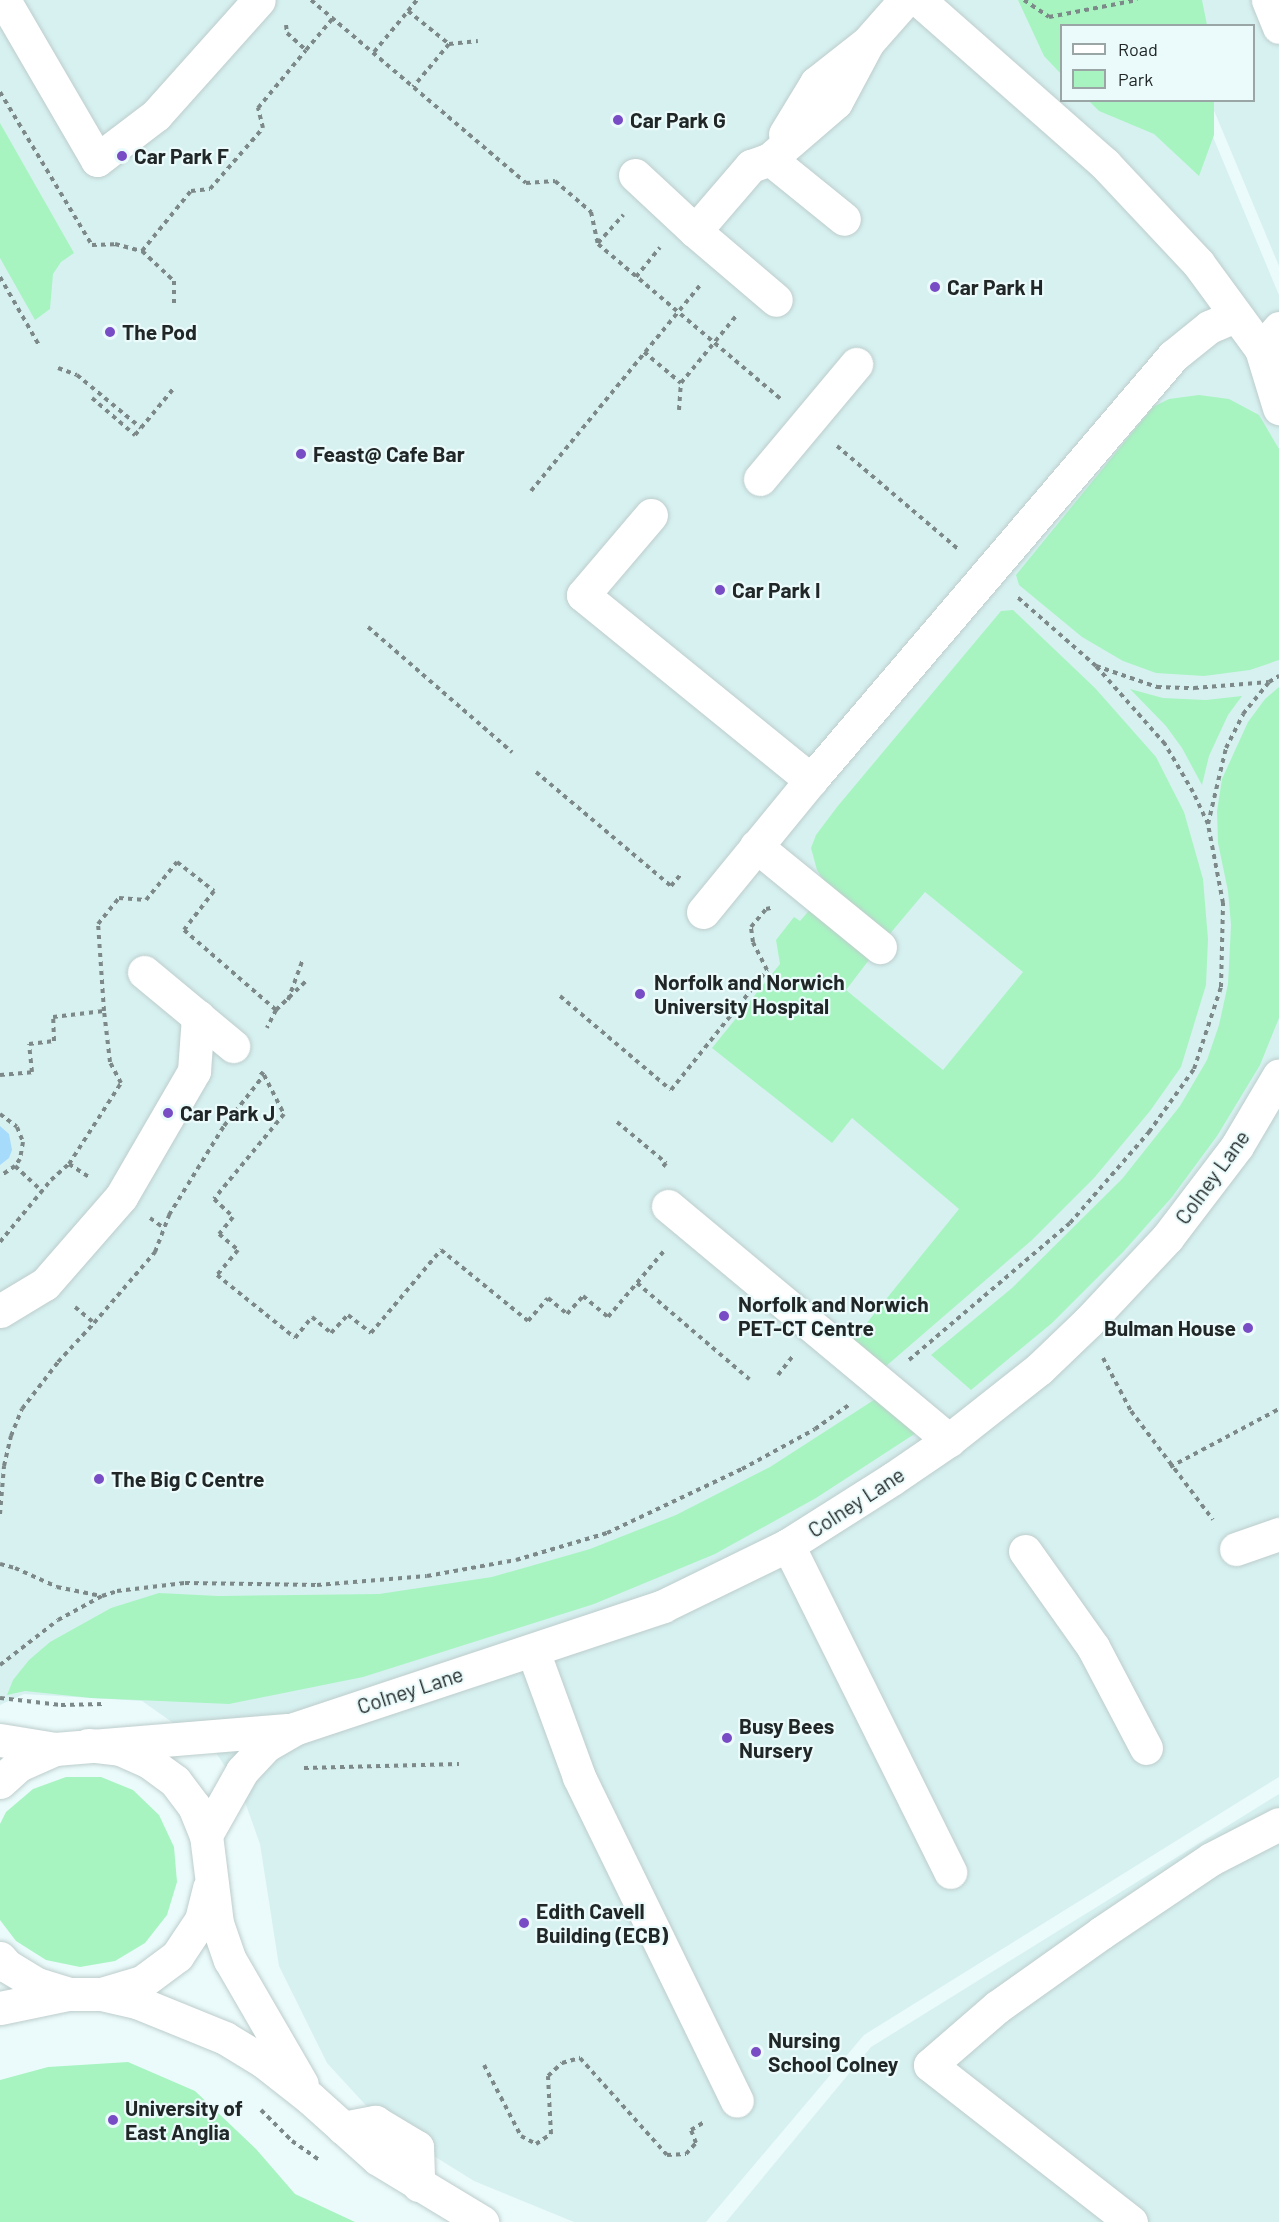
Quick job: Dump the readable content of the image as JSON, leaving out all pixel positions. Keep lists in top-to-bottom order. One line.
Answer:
{"streets":{"street":["Colney Lane"]},"places":["Car Park G","Car Park F","Car Park H","The Pod","Feast@ Cafe Bar","Car Park I","Norfolk and Norwich University Hospital","Car Park J","Norfolk and Norwich PET-CT Centre","Bulman House","The Big C Centre","Busy Bees Nursery","Edith Cavell Building (ECB)","Nursing School Colney","University of East Anglia"],"legend":["Road","Park"]}
